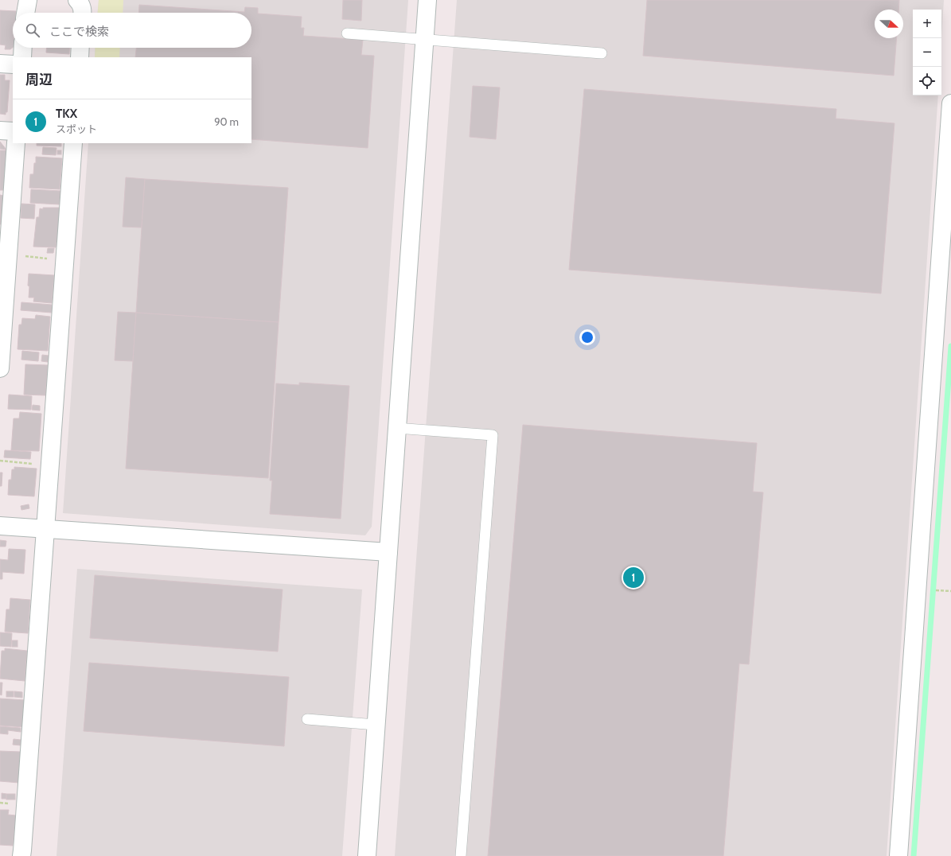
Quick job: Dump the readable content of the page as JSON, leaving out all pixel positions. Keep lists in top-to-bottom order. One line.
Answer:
{"north":"right","page":{"map_buttons":["+","−"],"search":"ここで検索","heading":"周辺","list":[{"mark":"1","name":"TKX","note":"スポット","value":"90 m"}],"pins":"1"}}
